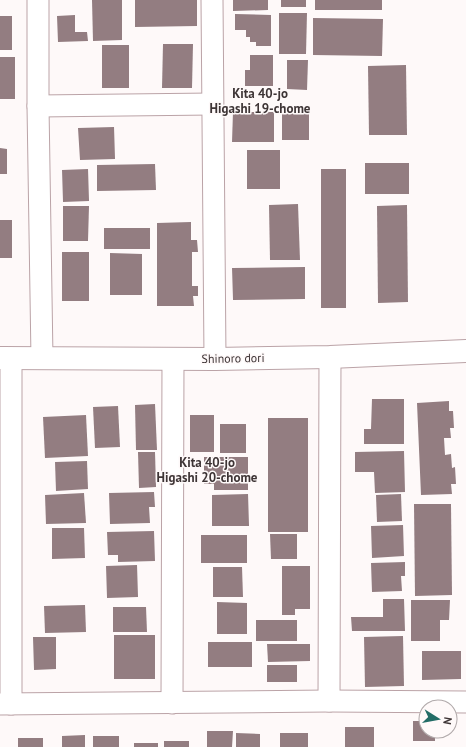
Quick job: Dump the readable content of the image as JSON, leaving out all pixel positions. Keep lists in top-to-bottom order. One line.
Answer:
{"streets":{"street":["Shinoro dori"]},"districts":["Kita 40-jo Higashi 19-chome","Kita 40-jo Higashi 20-chome"],"north":"right"}
